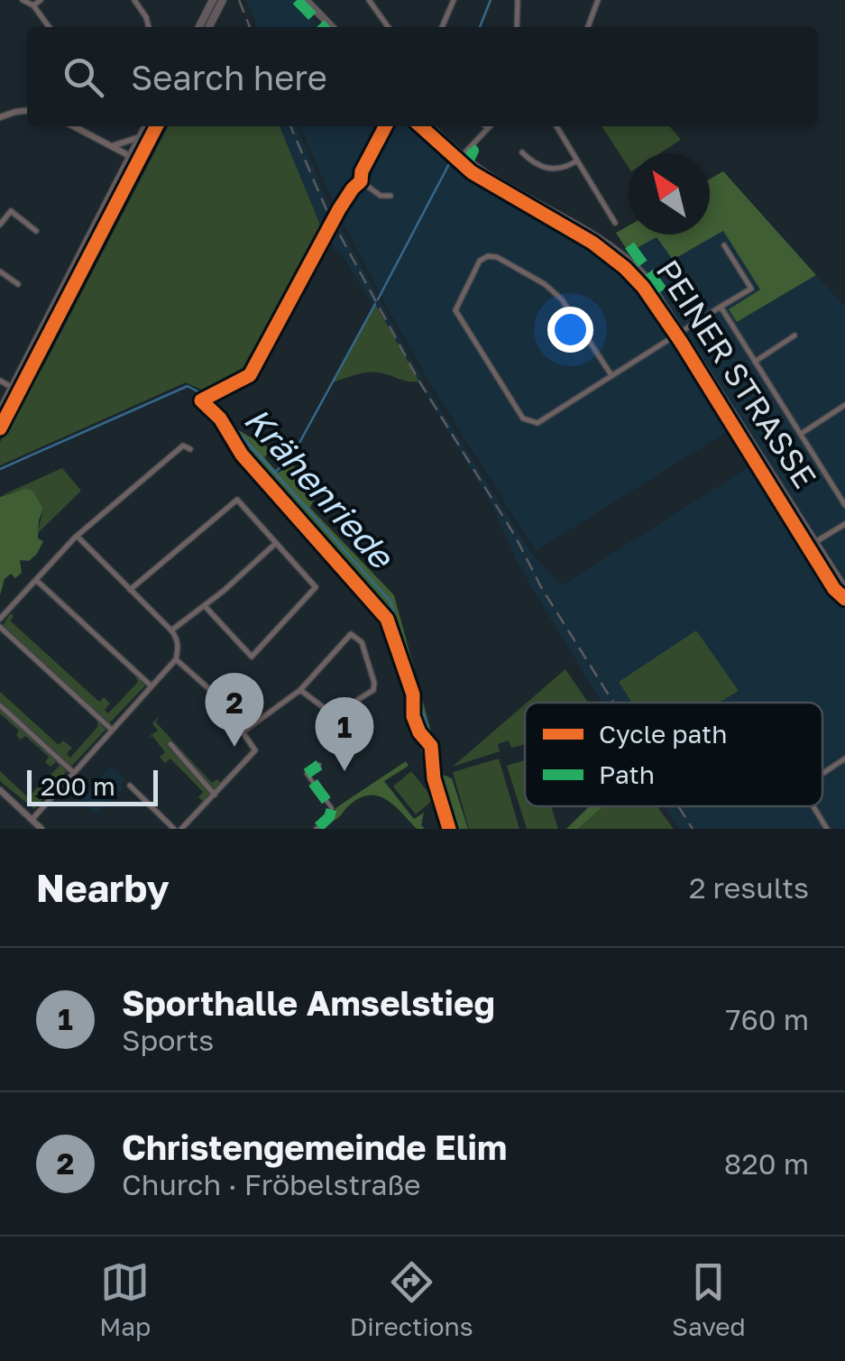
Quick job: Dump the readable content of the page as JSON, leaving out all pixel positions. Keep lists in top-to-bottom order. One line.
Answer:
{"streets":{"main road":["PEINER STRASSE"]},"water":["Krähenriede"],"legend":["Cycle path","Path"],"scale_bar":"200 m","north":"top left","page":{"search":"Search here","pins":["2","1"],"scale":"200 m","heading":["Nearby","2 results"],"list":[{"mark":"1","name":"Sporthalle Amselstieg","note":"Sports","value":"760 m"},{"mark":"2","name":"Christengemeinde Elim","note":"Church · Fröbelstraße","value":"820 m"}],"nav":["Map","Directions","Saved"]}}
